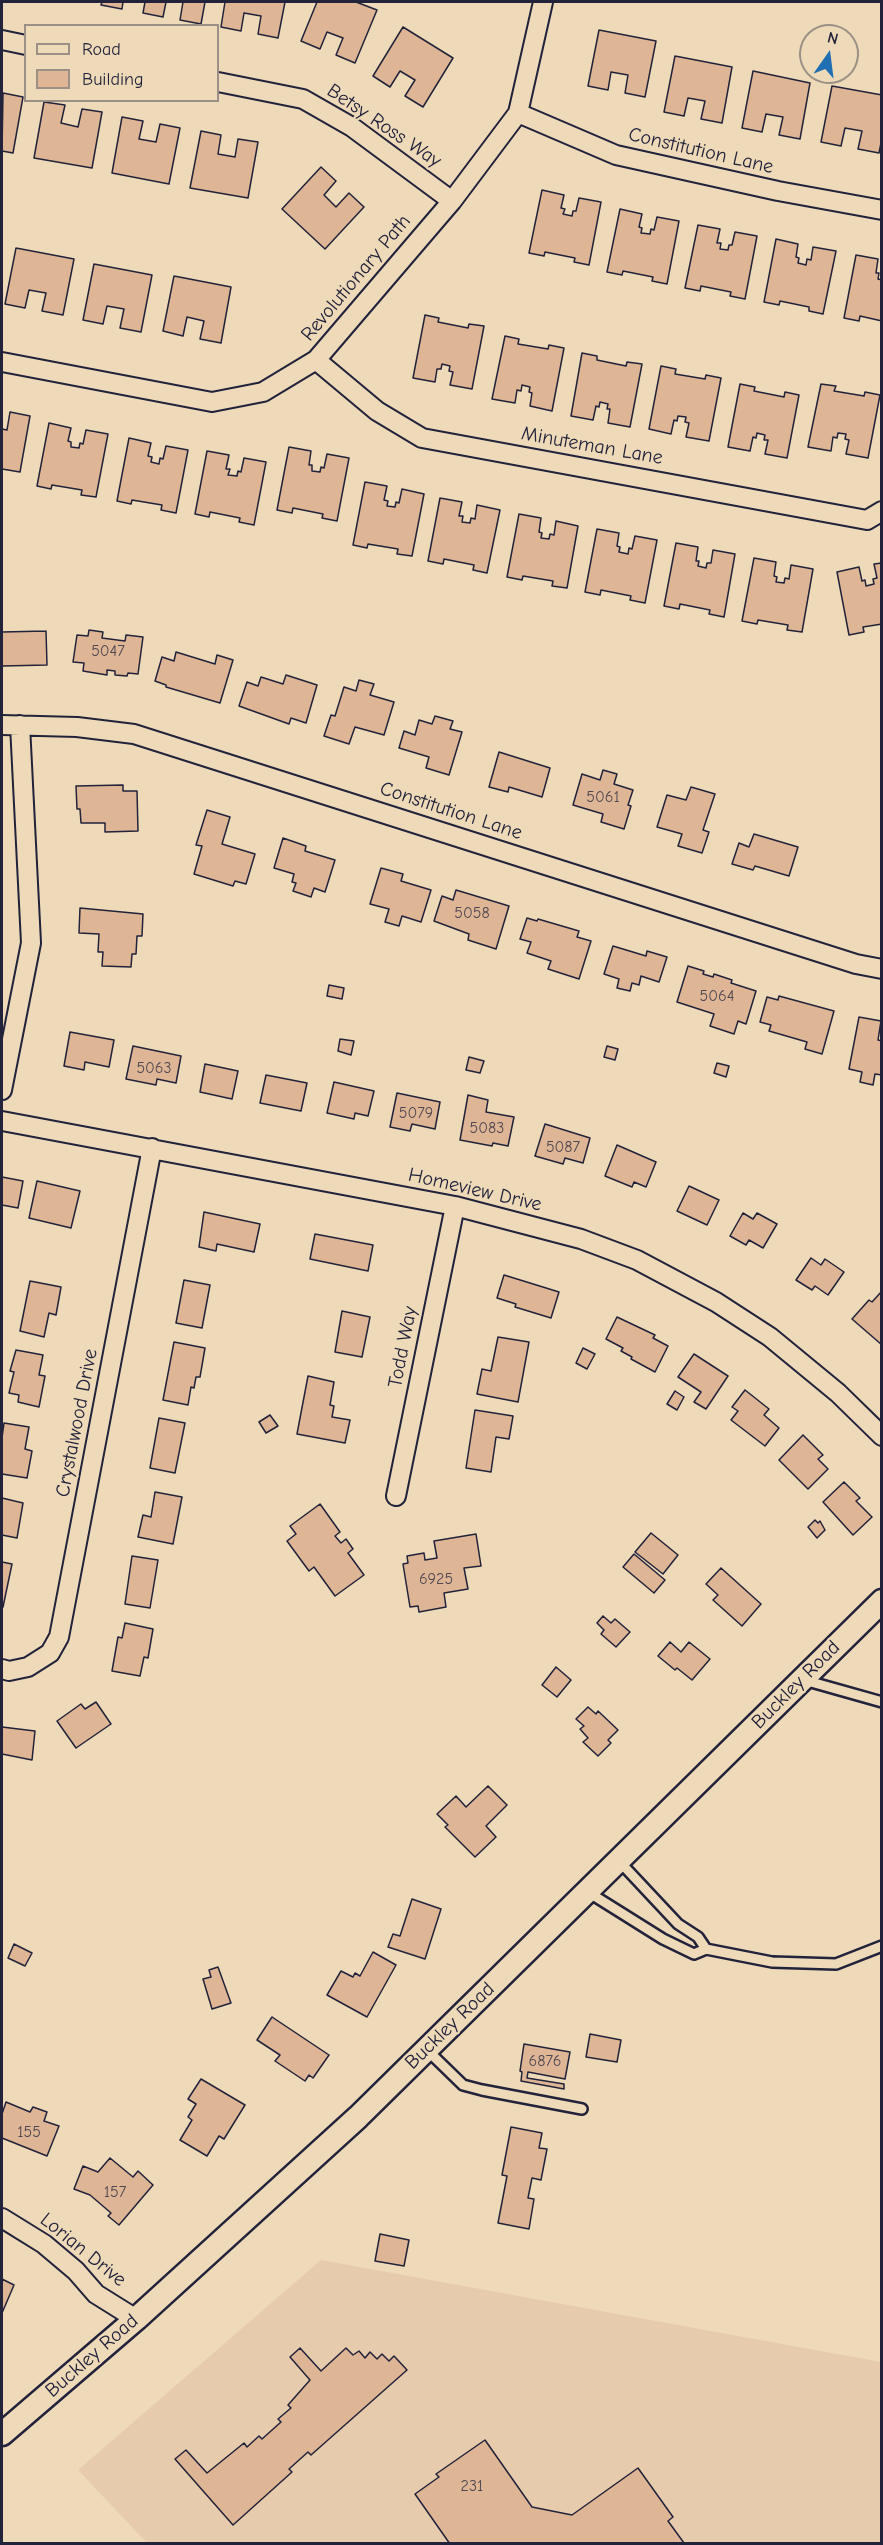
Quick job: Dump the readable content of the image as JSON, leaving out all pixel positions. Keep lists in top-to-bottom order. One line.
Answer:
{"streets":{"street":["Betsy Ross Way","Constitution Lane","Revolutionary Path","Minuteman Lane","Homeview Drive","Todd Way","Crystalwood Drive","Buckley Road","Lorian Drive"]},"crossings":[["Betsy Ross Way","Revolutionary Path"],["Constitution Lane","Revolutionary Path"],["Revolutionary Path","Minuteman Lane"],["Homeview Drive","Todd Way"],["Homeview Drive","Crystalwood Drive"],["Buckley Road","Lorian Drive"]],"house_numbers":["5047","5061","5058","5064","5063","5079","5083","5087","6925","6876","155","157","231"],"legend":["Road","Building"],"north":"top"}
